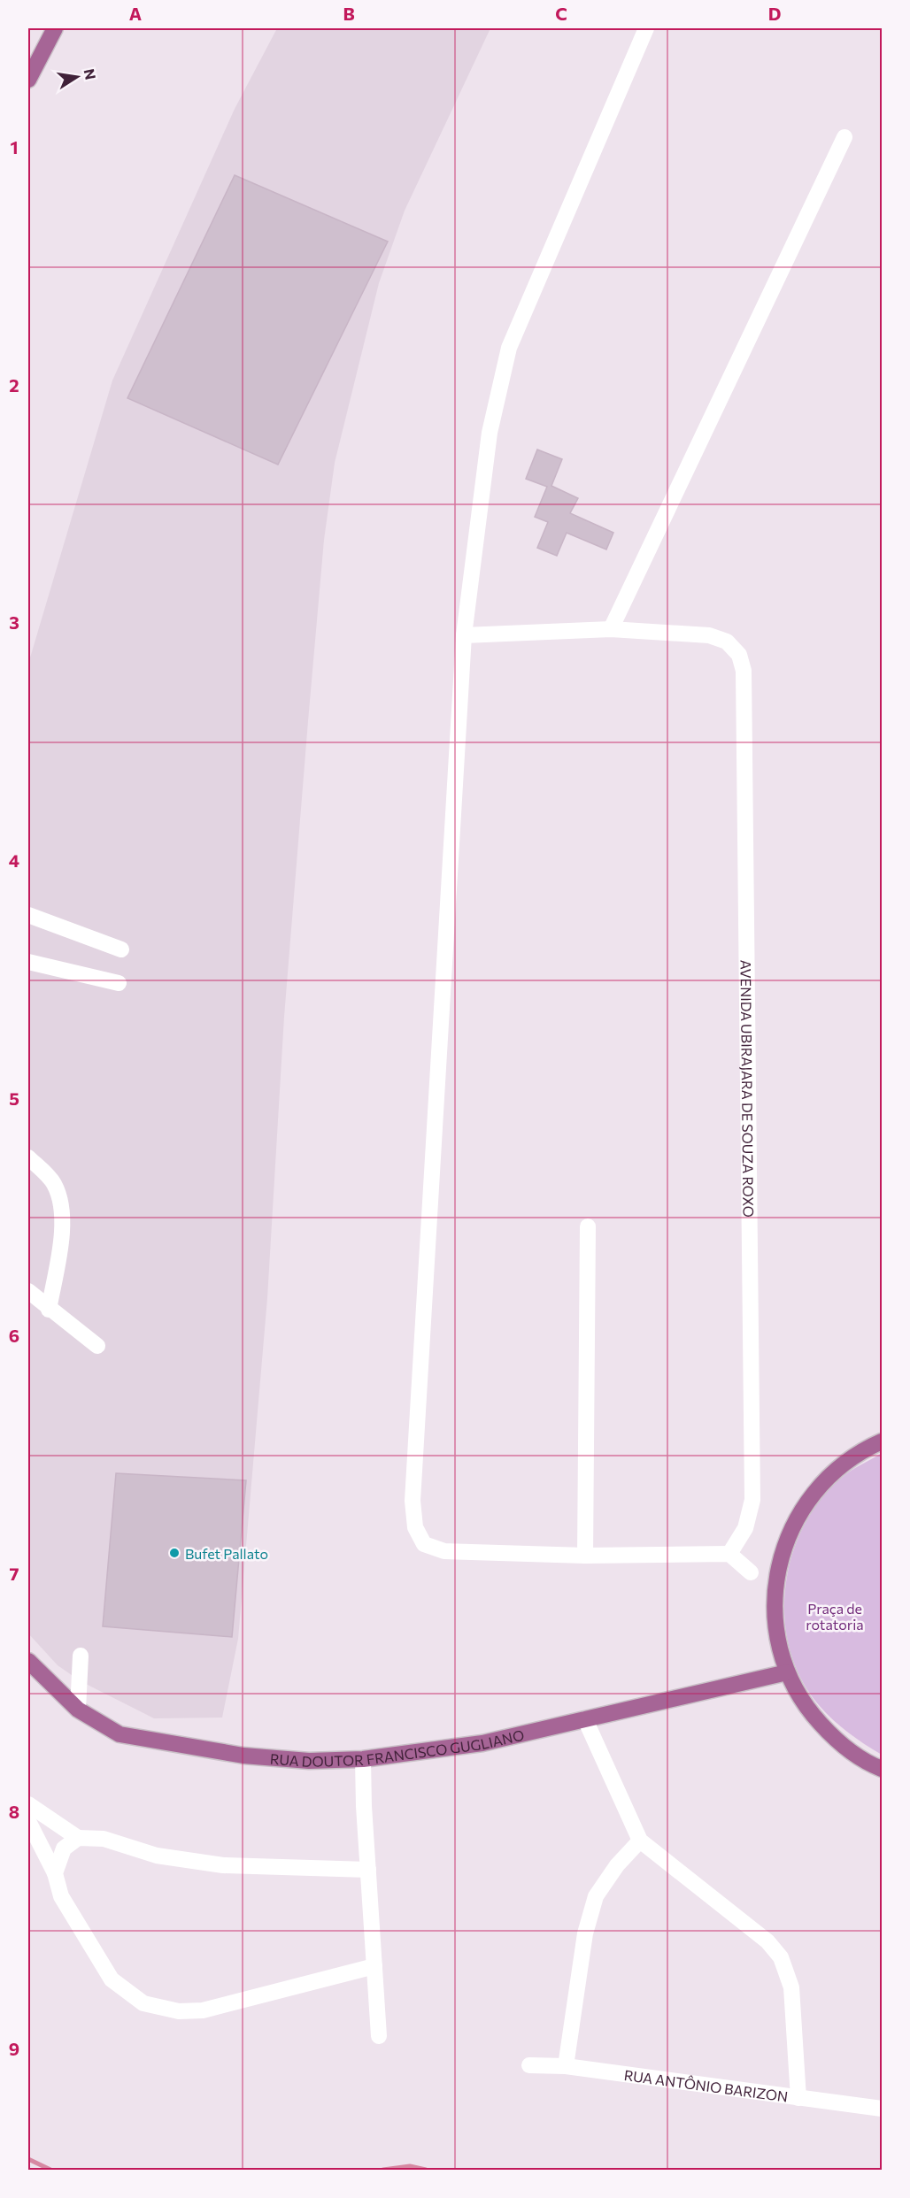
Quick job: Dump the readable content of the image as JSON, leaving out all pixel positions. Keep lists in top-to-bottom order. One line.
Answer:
{"streets":{"main road":["RUA DOUTOR FRANCISCO GUGLIANO"],"street":["AVENIDA UBIRAJARA DE SOUZA ROXO","RUA ANTÔNIO BARIZON"]},"parks":["Praça de rotatoria"],"places":["Bufet Pallato"],"north":"right","grid":{"columns":["A","B","C","D"],"rows":["1","2","3","4","5","6","7","8","9"]}}
